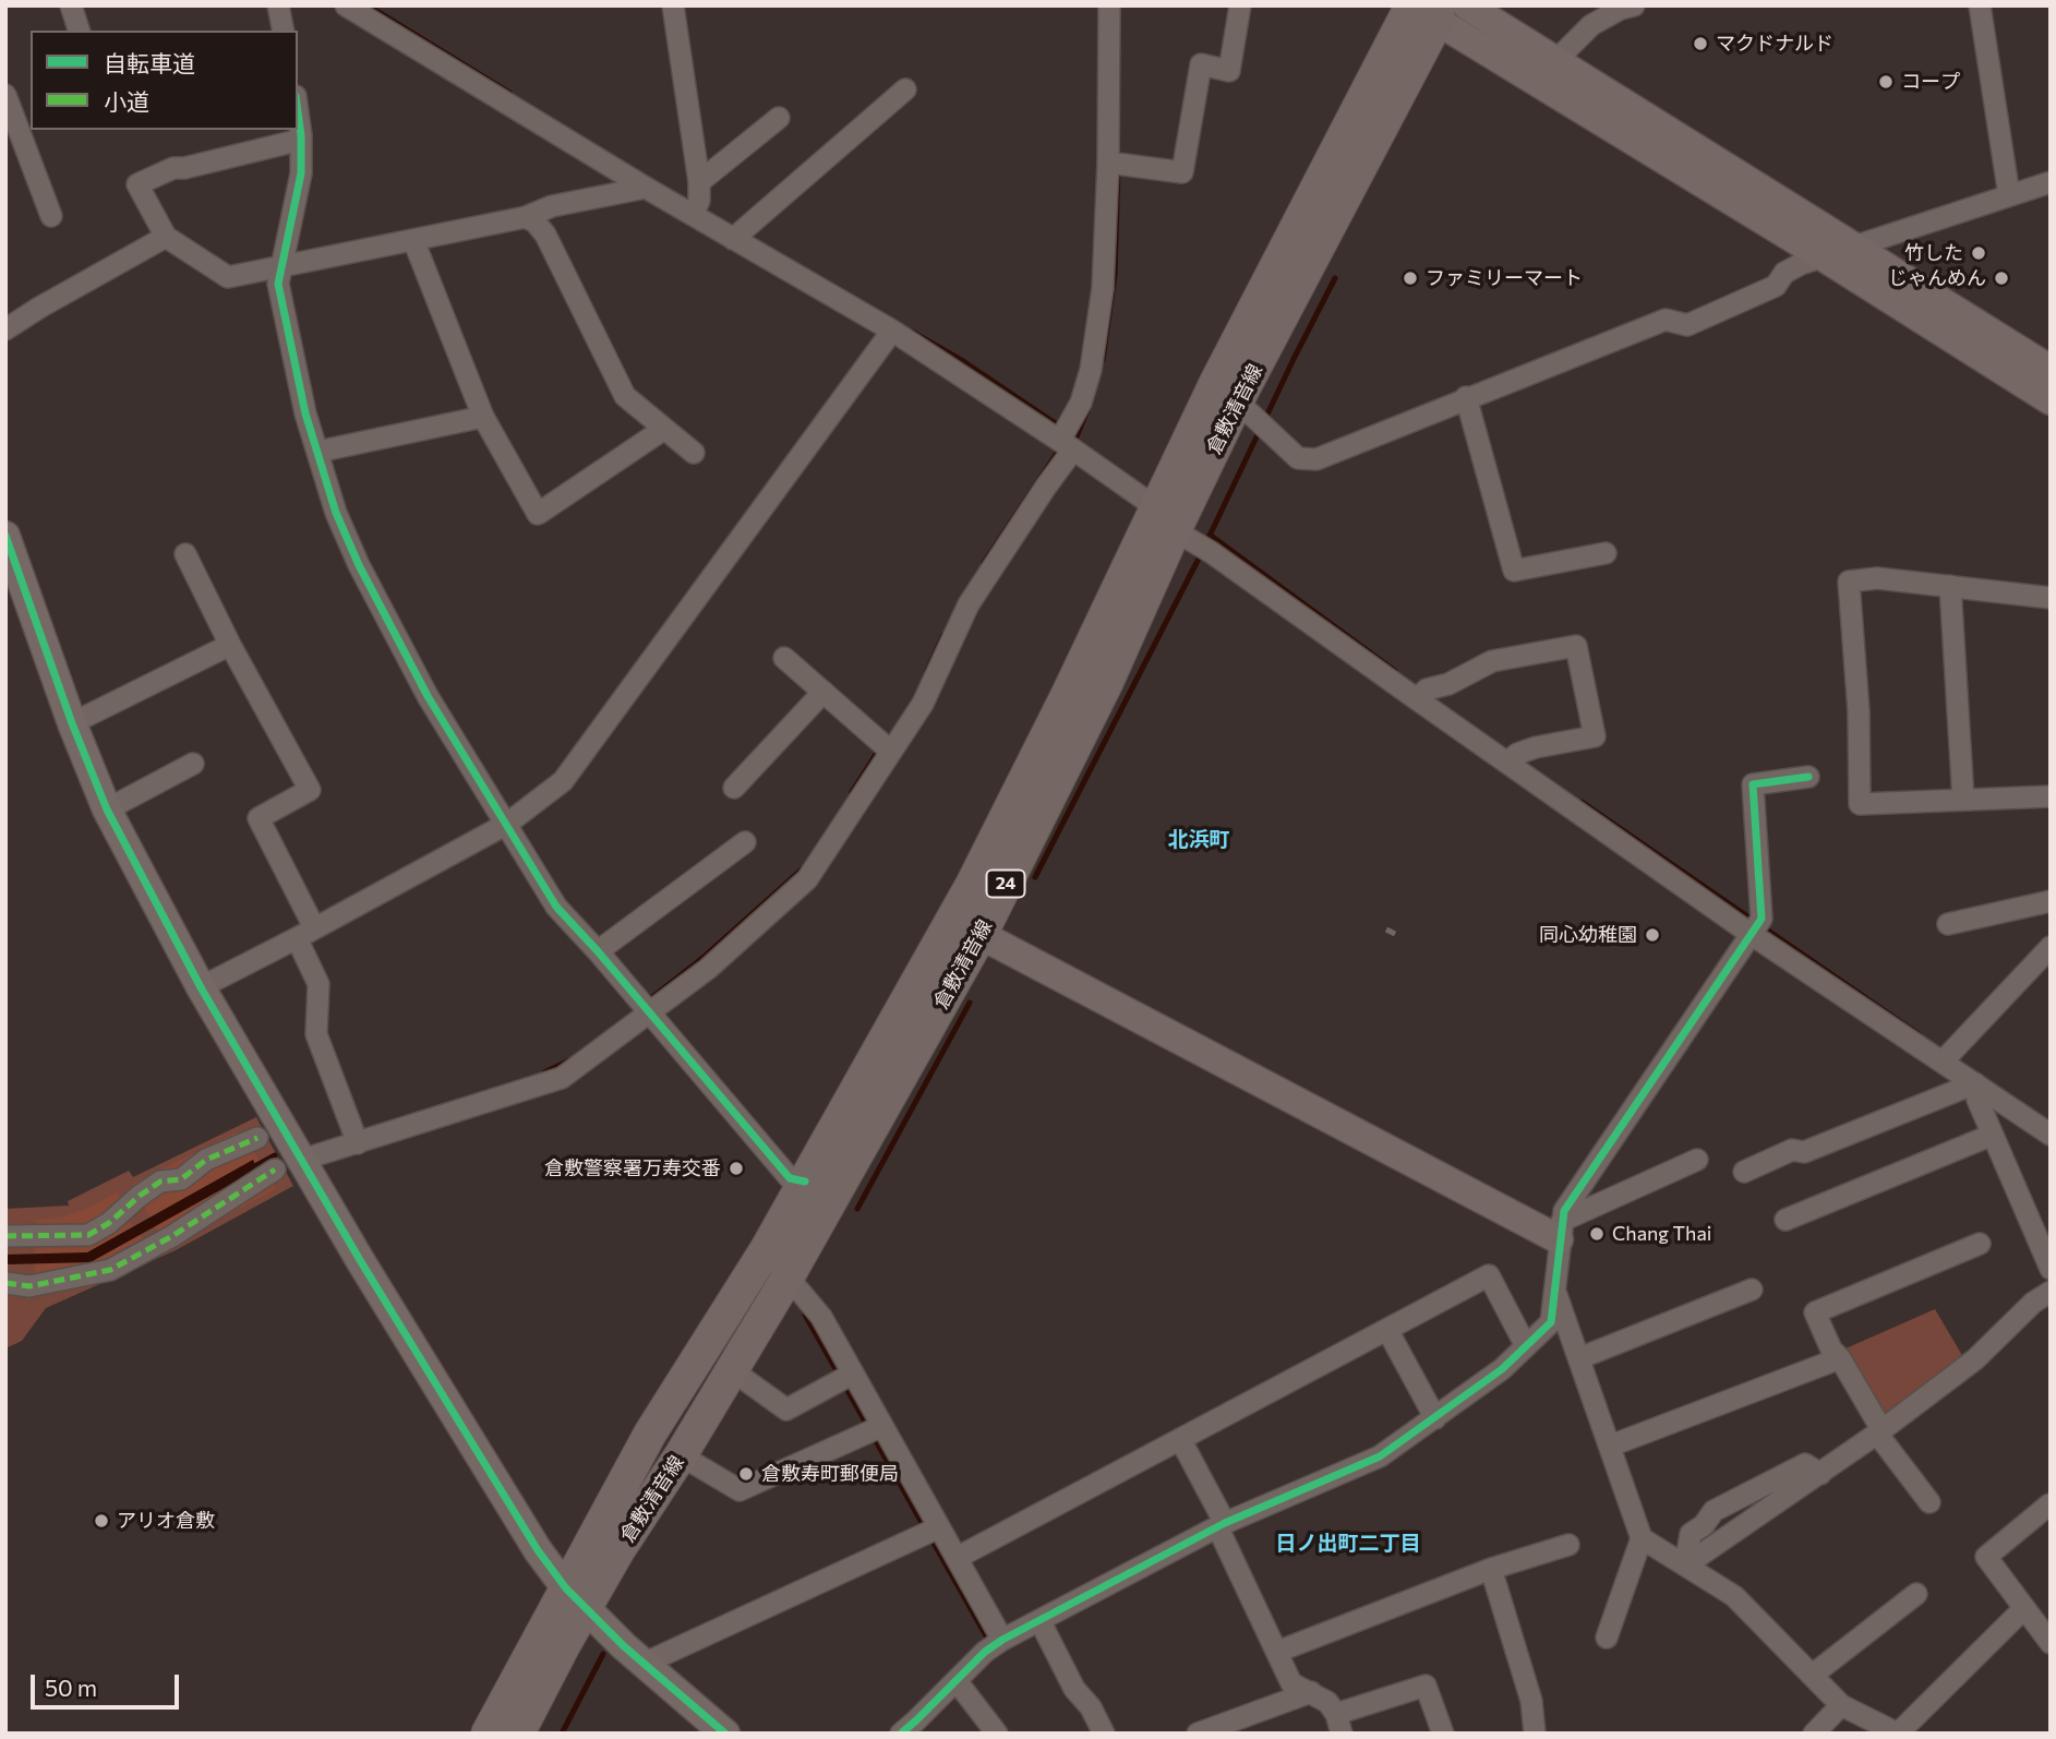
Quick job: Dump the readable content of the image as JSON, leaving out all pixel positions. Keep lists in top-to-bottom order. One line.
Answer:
{"streets":{"main road":["倉敷清音線","24"]},"districts":["北浜町","日ノ出町二丁目"],"places":["マクドナルド","コープ","竹した","ファミリーマート","じゃんめん","同心幼稚園","倉敷警察署万寿交番","Chang Thai","倉敷寿町郵便局","アリオ倉敷"],"legend":["自転車道","小道"],"scale_bar":"50 m"}
